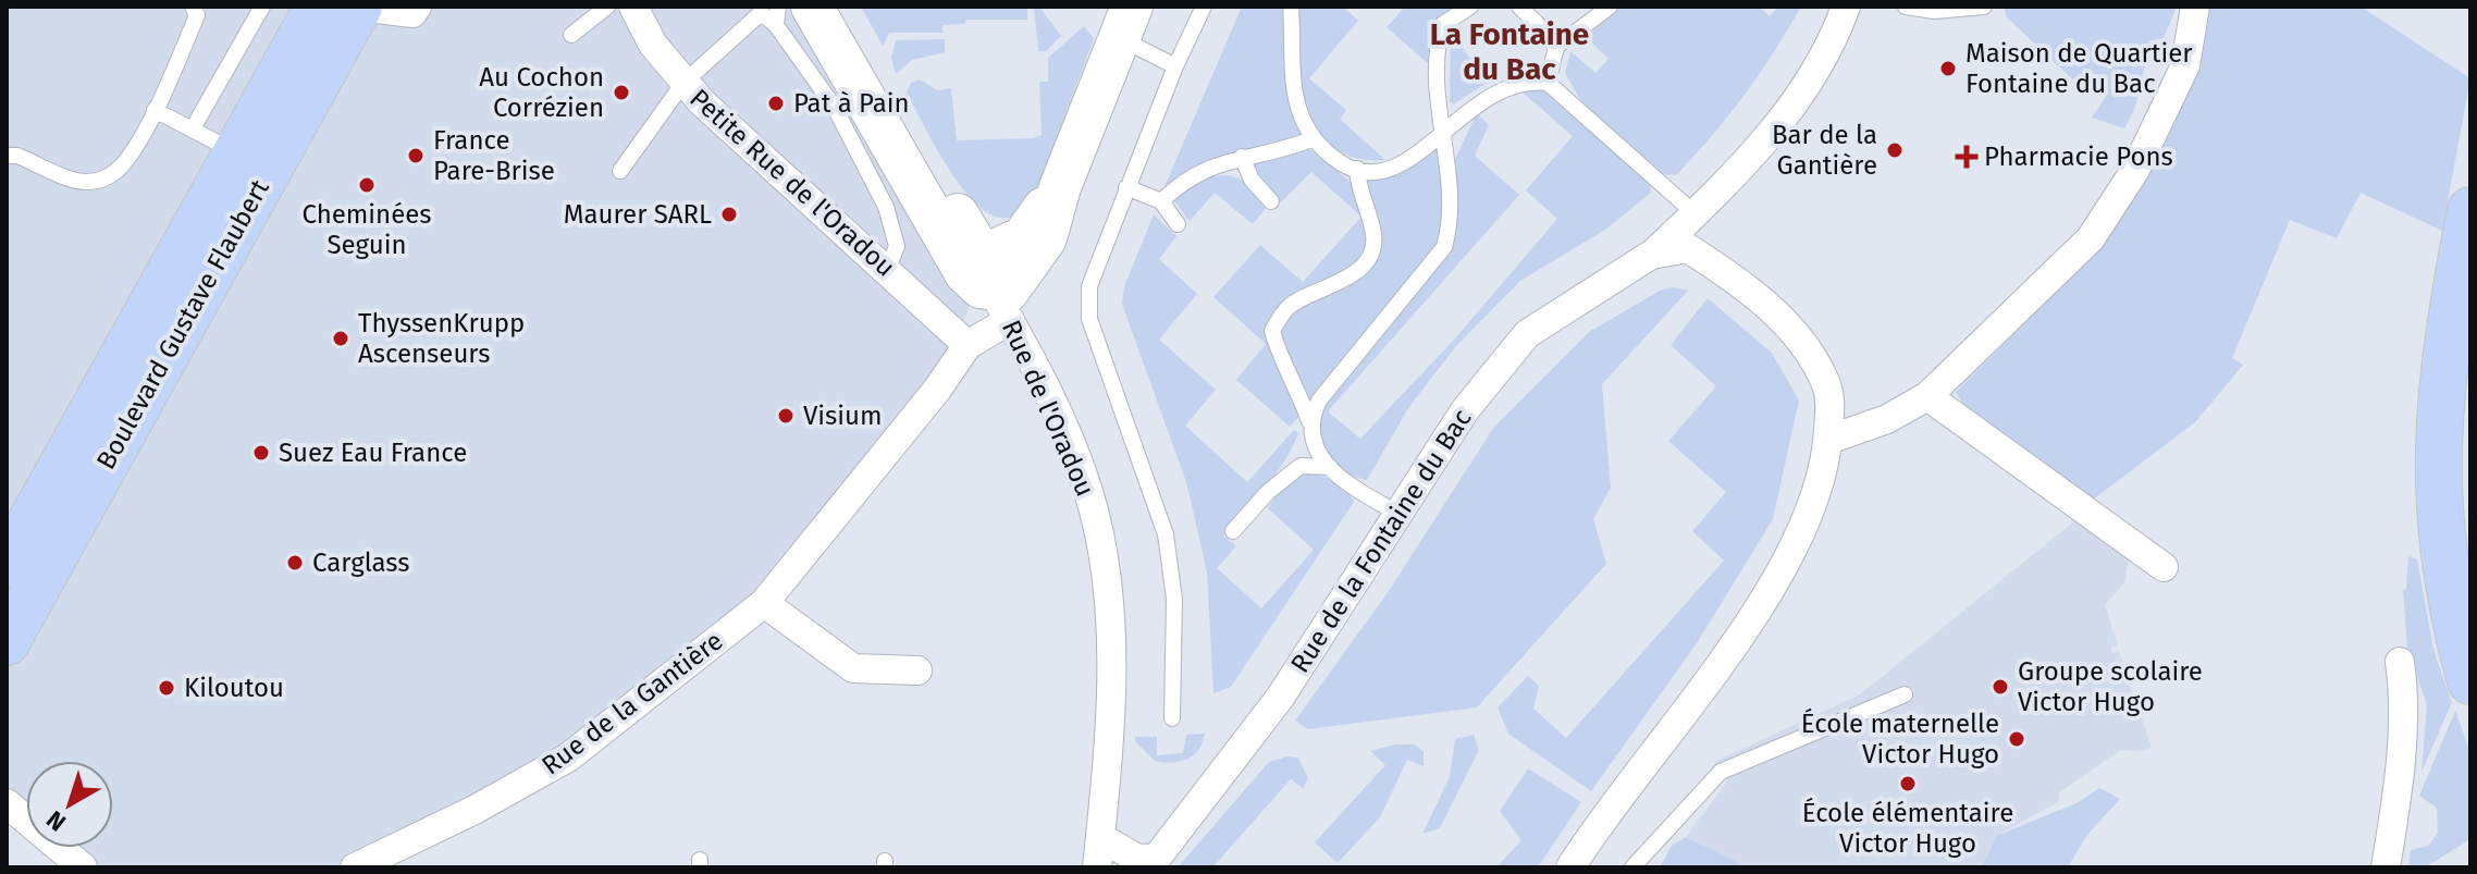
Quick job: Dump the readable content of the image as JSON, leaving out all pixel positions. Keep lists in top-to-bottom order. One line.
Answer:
{"streets":{"main road":["Boulevard Gustave Flaubert","Rue de l'Oradou"],"street":["Petite Rue de l'Oradou","Rue de la Fontaine du Bac","Rue de la Gantière"]},"crossings":[["Petite Rue de l'Oradou","Rue de la Gantière"]],"districts":["La Fontaine du Bac"],"places":{"other":["Maison de Quartier Fontaine du Bac","Au Cochon Corrézien","Pat à Pain","Bar de la Gantière","France Pare-Brise","Cheminées Seguin","Maurer SARL","ThyssenKrupp Ascenseurs","Visium","Suez Eau France","Carglass","Groupe scolaire Victor Hugo","Kiloutou","École maternelle Victor Hugo","École élémentaire Victor Hugo"],"health":["Pharmacie Pons"]},"north":"bottom left"}
